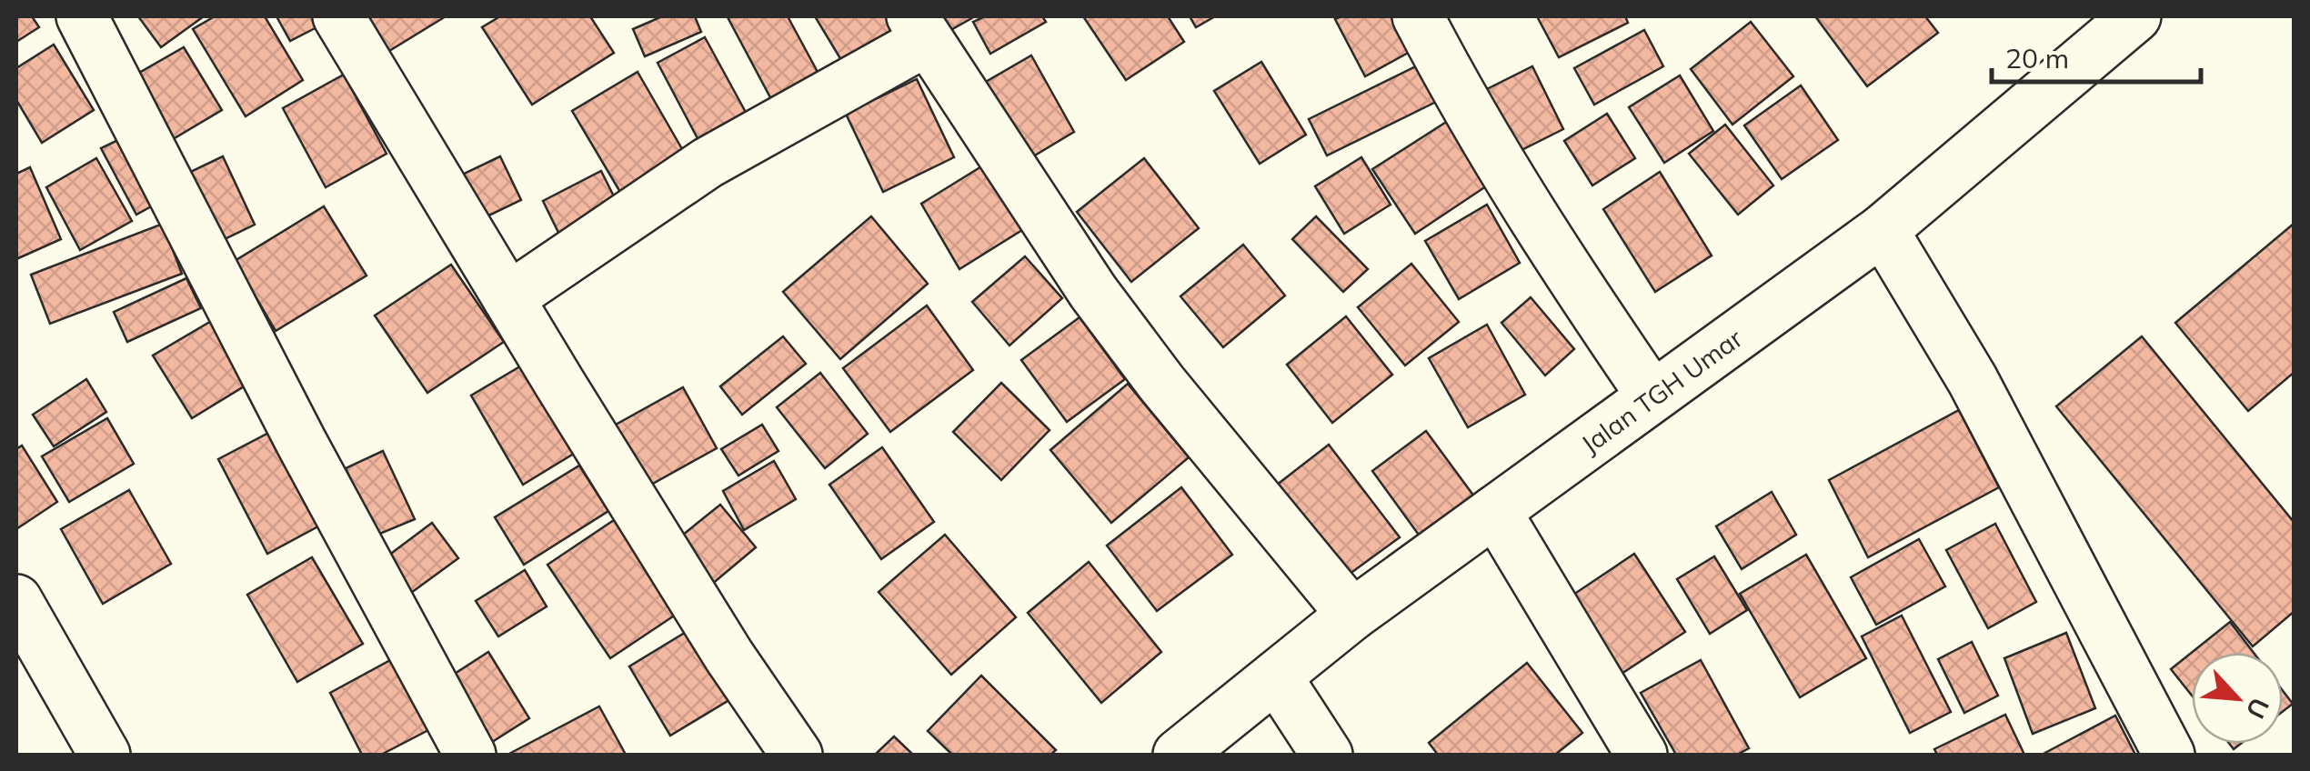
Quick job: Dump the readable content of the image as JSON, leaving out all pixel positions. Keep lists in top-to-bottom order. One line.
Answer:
{"streets":{"street":["Jalan TGH Umar"]},"scale_bar":"20 m","north":"bottom right"}
